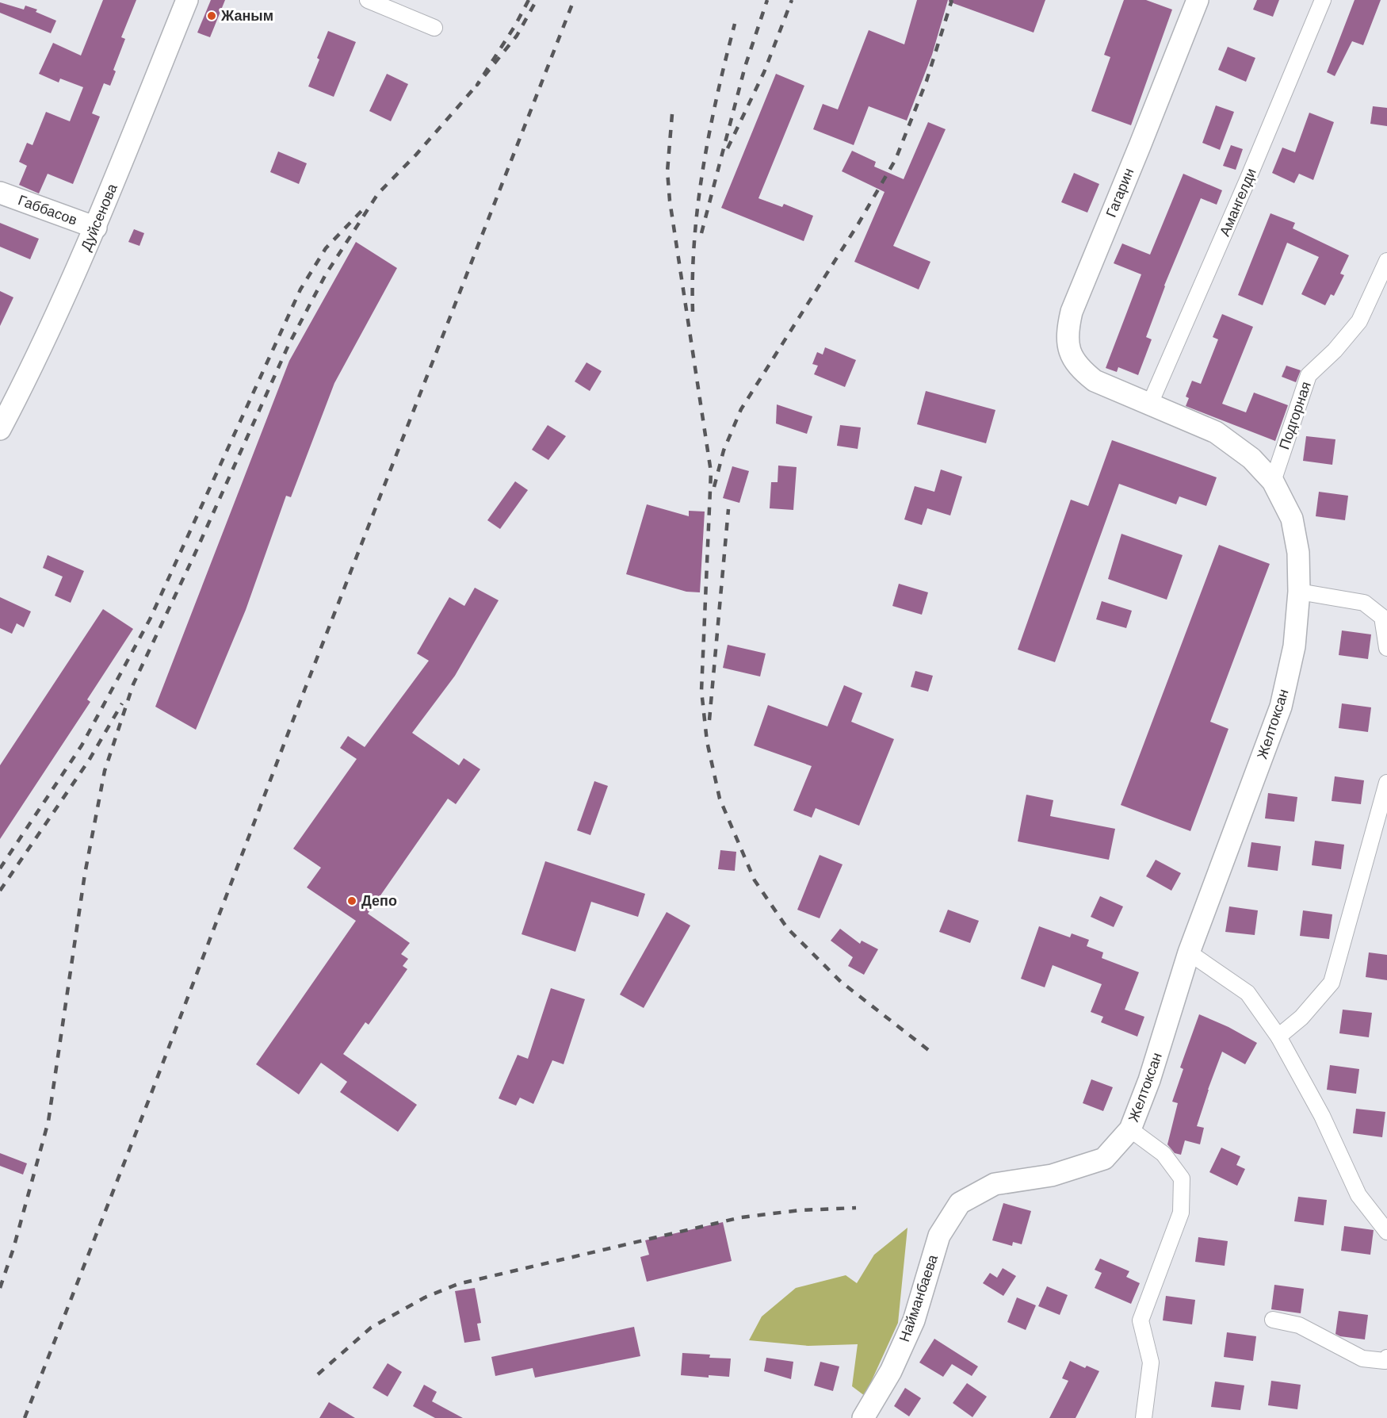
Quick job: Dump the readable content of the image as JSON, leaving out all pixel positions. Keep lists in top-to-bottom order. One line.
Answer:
{"streets":{"main road":["Гагарин","Габбасов","Дуйсенова","Желтоксан","Найманбаева"],"street":["Амангелди","Подгорная"]},"crossings":[["Гагарин","Желтоксан"],["Амангелди","Желтоксан"],["Габбасов","Дуйсенова"],["Подгорная","Желтоксан"],["Желтоксан","Найманбаева"]],"places":["Жаным","Депо"]}
